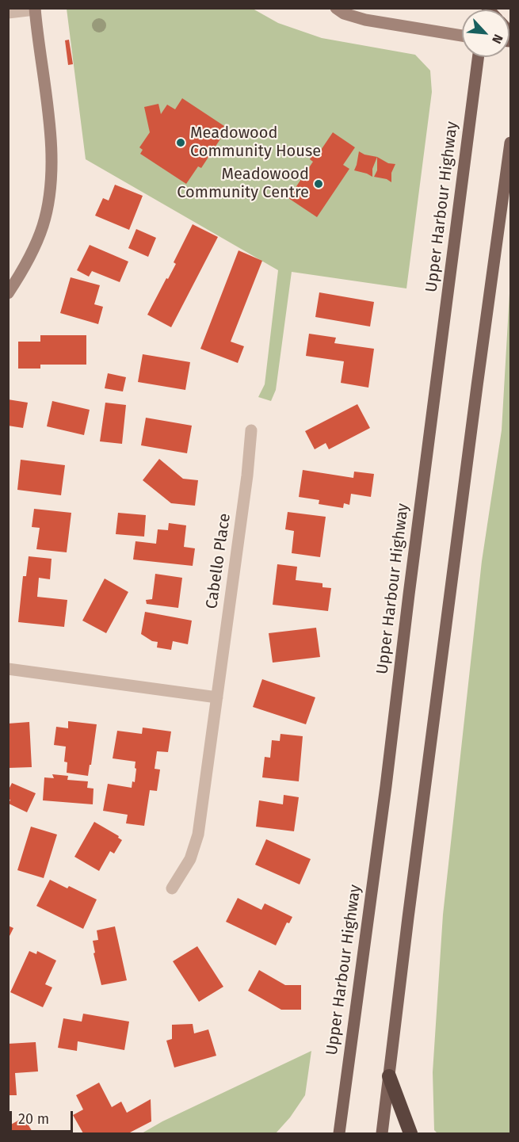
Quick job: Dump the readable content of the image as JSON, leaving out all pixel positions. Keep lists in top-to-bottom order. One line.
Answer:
{"streets":{"main road":["Upper Harbour Highway"],"street":["Cabello Place"]},"places":["Meadowood Community House","Meadowood Community Centre"],"scale_bar":"20 m","north":"bottom right"}
